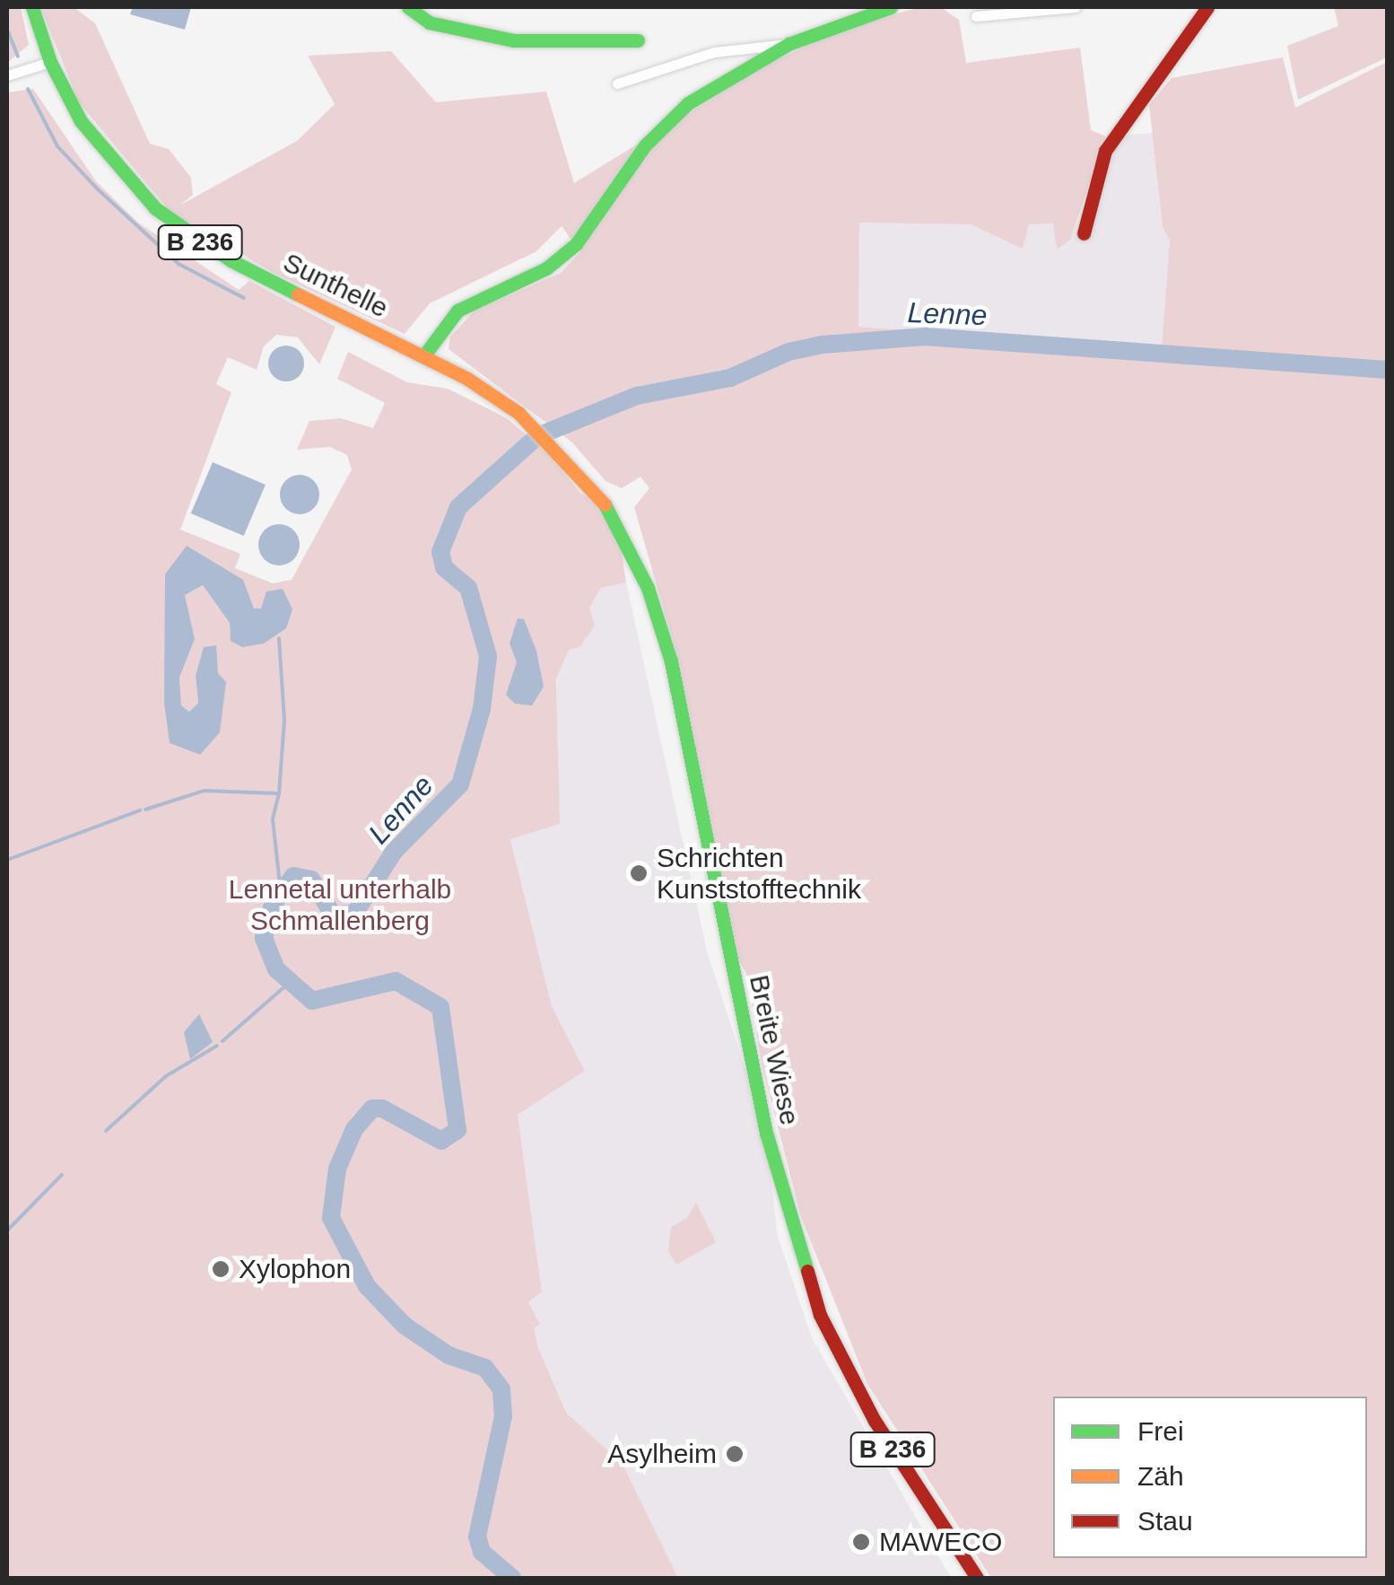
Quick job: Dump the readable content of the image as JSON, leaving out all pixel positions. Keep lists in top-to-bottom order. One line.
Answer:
{"streets":{"main road":["B 236","Sunthelle","Breite Wiese"]},"crossings":[["B 236","Sunthelle"],["Sunthelle","Breite Wiese"]],"water":["Lenne"],"parks":["Lennetal unterhalb Schmallenberg"],"places":["Schrichten Kunststofftechnik","Xylophon","Asylheim","MAWECO"],"legend":["Frei","Zäh","Stau"]}
